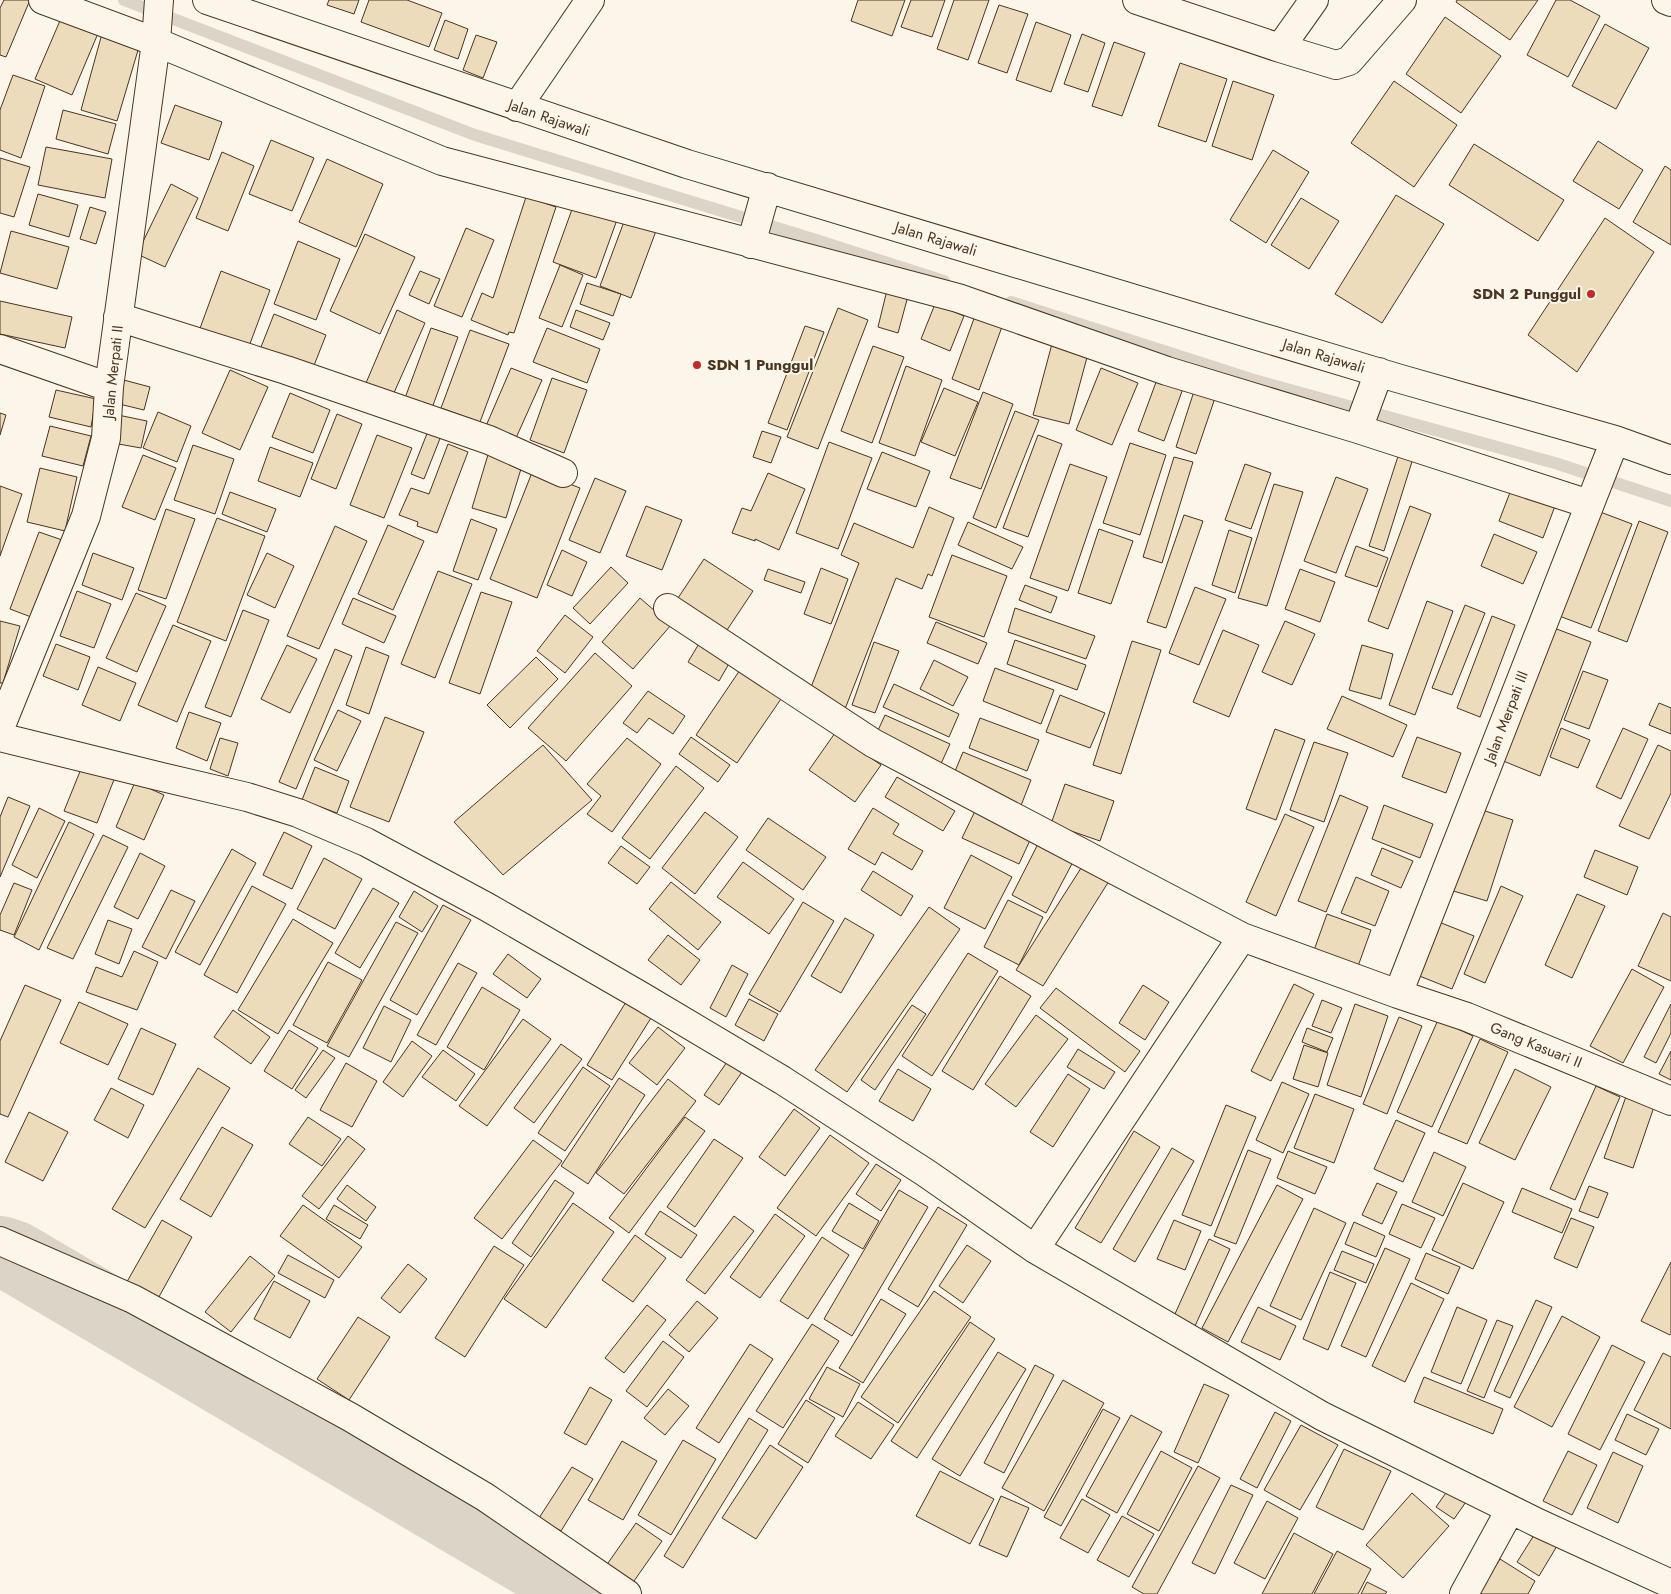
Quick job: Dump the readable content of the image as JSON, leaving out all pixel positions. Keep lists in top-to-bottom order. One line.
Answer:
{"streets":{"street":["Jalan Rajawali","Jalan Merpati II","Jalan Merpati III","Gang Kasuari II"]},"crossings":[["Jalan Rajawali","Jalan Merpati III"],["Jalan Merpati III","Gang Kasuari II"]],"places":["SDN 2 Punggul","SDN 1 Punggul"]}
